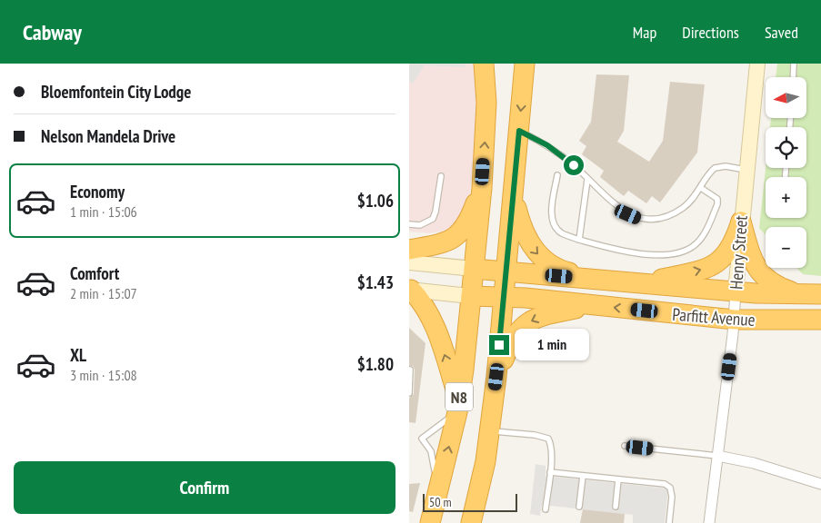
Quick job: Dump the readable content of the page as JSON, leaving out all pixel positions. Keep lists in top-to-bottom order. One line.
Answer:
{"streets":{"highway":["Parfitt Avenue","N8"],"street":["Henry Street"]},"crossings":[["Henry Street","Parfitt Avenue"],["Parfitt Avenue","N8"]],"scale_bar":"50 m","north":"left","page":{"header":"Cabway","nav":["Map","Directions","Saved"],"banner":["Bloemfontein City Lodge","Nelson Mandela Drive"],"map_buttons":["+","−"],"list":[{"name":"Economy","note":"1 min · 15:06","value":"$1.06"},{"name":"Comfort","note":"2 min · 15:07","value":"$1.43"},{"name":"XL","note":"3 min · 15:08","value":"$1.80"}],"bubble":"1 min","buttons":"Confirm","scale":"50 m"}}
